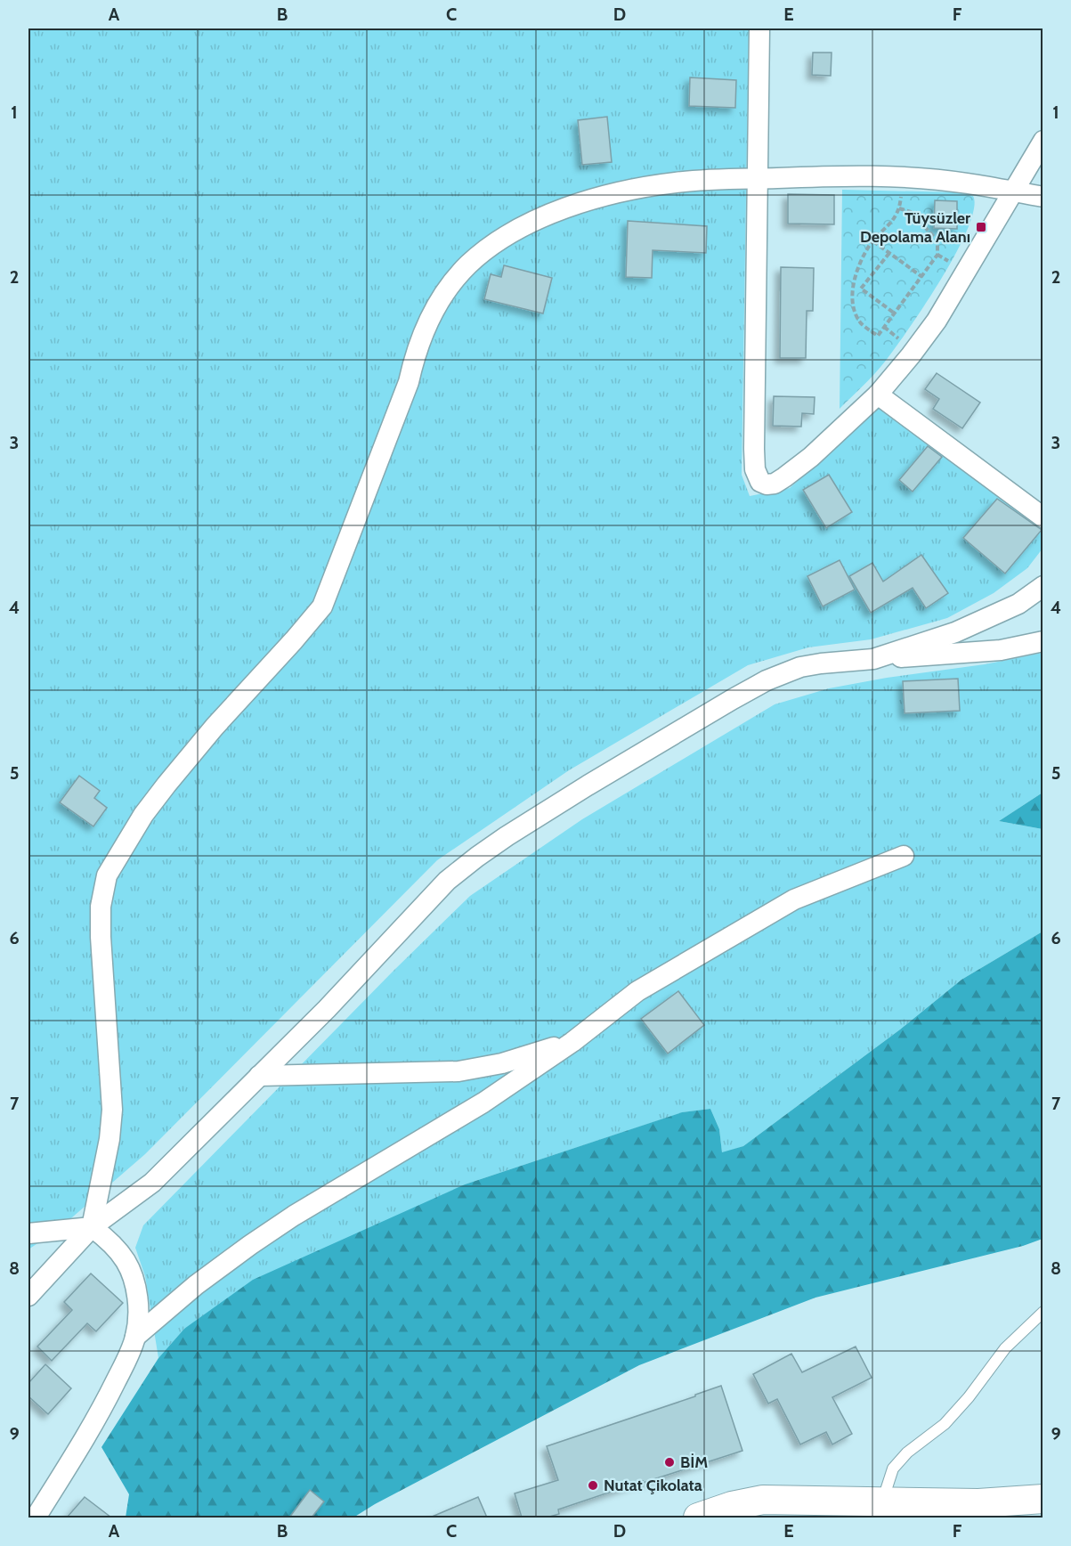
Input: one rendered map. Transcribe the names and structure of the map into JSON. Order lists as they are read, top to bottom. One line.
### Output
{"places":{"transit":["Tüysüzler Depolama Alanı"],"other":["BİM","Nutat Çikolata"]},"grid":{"columns":["A","B","C","D","E","F"],"rows":["1","2","3","4","5","6","7","8","9"]}}
